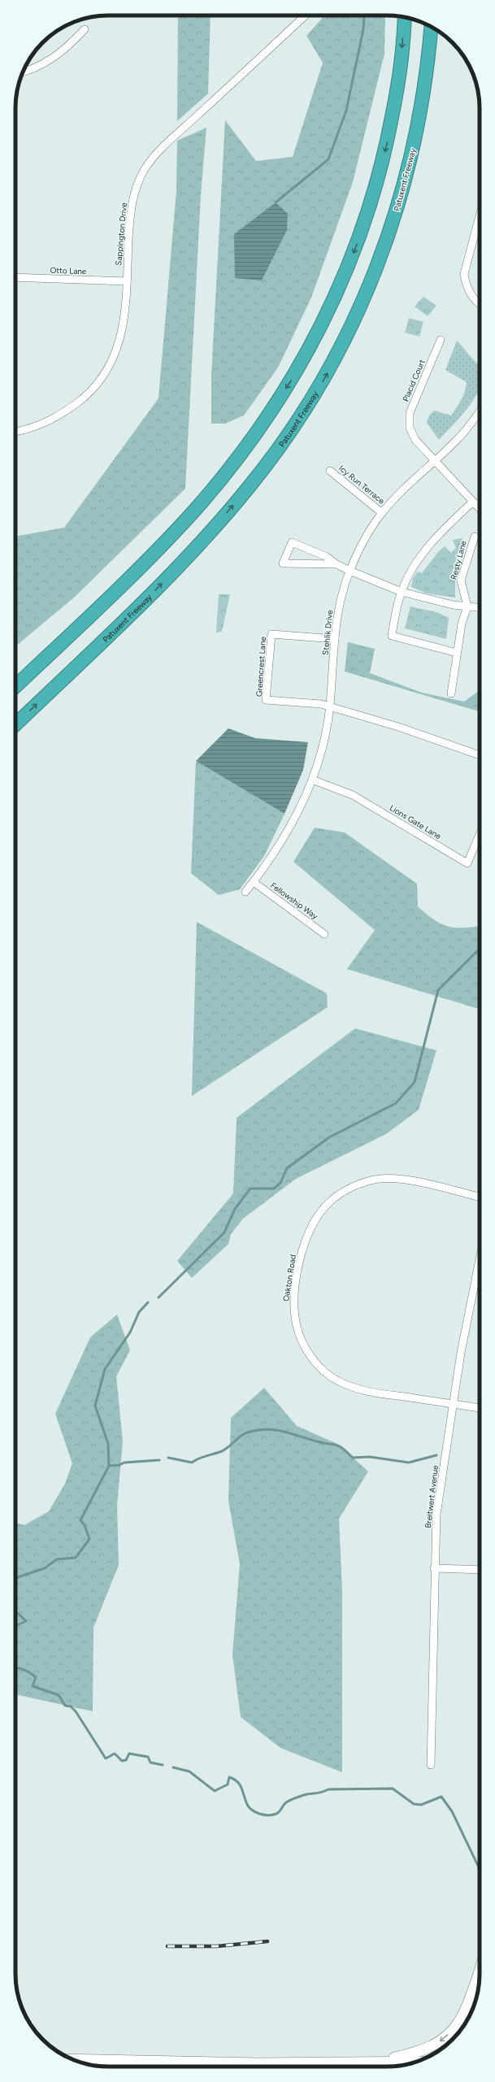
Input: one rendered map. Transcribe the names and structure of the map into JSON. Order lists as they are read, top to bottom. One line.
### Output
{"streets":{"highway":["Patuxent Freeway"],"street":["Sappington Drive","Otto Lane","Placid Court","Icy Run Terrace","Resty Lane","Stehlik Drive","Greencrest Lane","Lions Gate Lane","Fellowship Way","Oakton Road","Breitwert Avenue"]},"crossings":[["Sappington Drive","Otto Lane"],["Placid Court","Stehlik Drive"],["Icy Run Terrace","Stehlik Drive"],["Stehlik Drive","Greencrest Lane"],["Stehlik Drive","Lions Gate Lane"],["Stehlik Drive","Fellowship Way"],["Oakton Road","Breitwert Avenue"]]}
